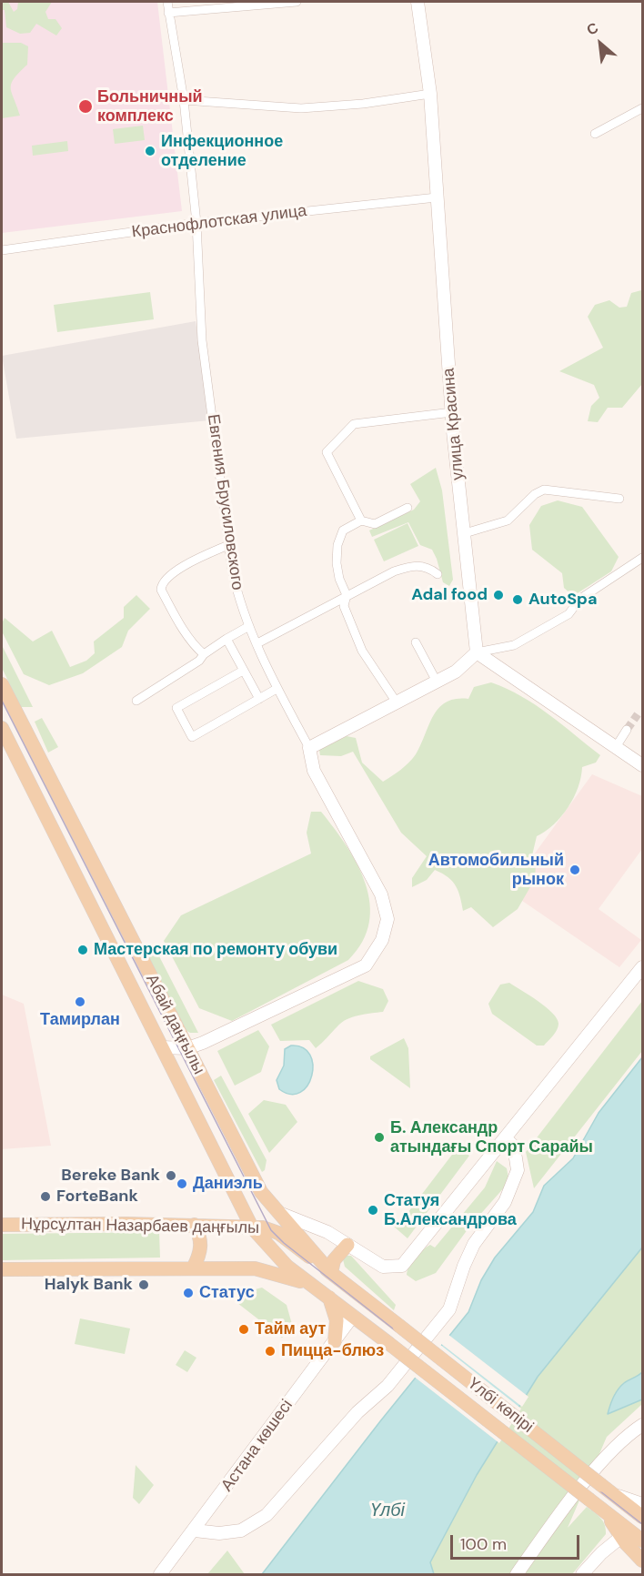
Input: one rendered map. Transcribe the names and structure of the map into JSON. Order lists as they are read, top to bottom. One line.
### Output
{"streets":{"main road":["улица Красина","Евгения Брусиловского","Абай даңғылы","Нұрсұлтан Назарбаев даңғылы","Үлбі көпірі","Астана көшесі"],"street":["Краснофлотская улица"]},"crossings":[["Краснофлотская улица","улица Красина"],["Краснофлотская улица","Евгения Брусиловского"],["Евгения Брусиловского","Абай даңғылы"],["Абай даңғылы","Нұрсұлтан Назарбаев даңғылы"],["Абай даңғылы","Үлбі көпірі"],["Абай даңғылы","Астана көшесі"]],"water":["Үлбі"],"places":["Больничный комплекс","Инфекционное отделение","Adal food","AutoSpa","Автомобильный рынок","Мастерская по ремонту обуви","Тамирлан","Б. Александр атындағы Спорт Сарайы","Bereke Bank","Даниэль","ForteBank","Статуя Б.Александрова","Halyk Bank","Статус","Тайм аут","Пицца-блюз"],"scale_bar":"100 m","north":"top left"}
